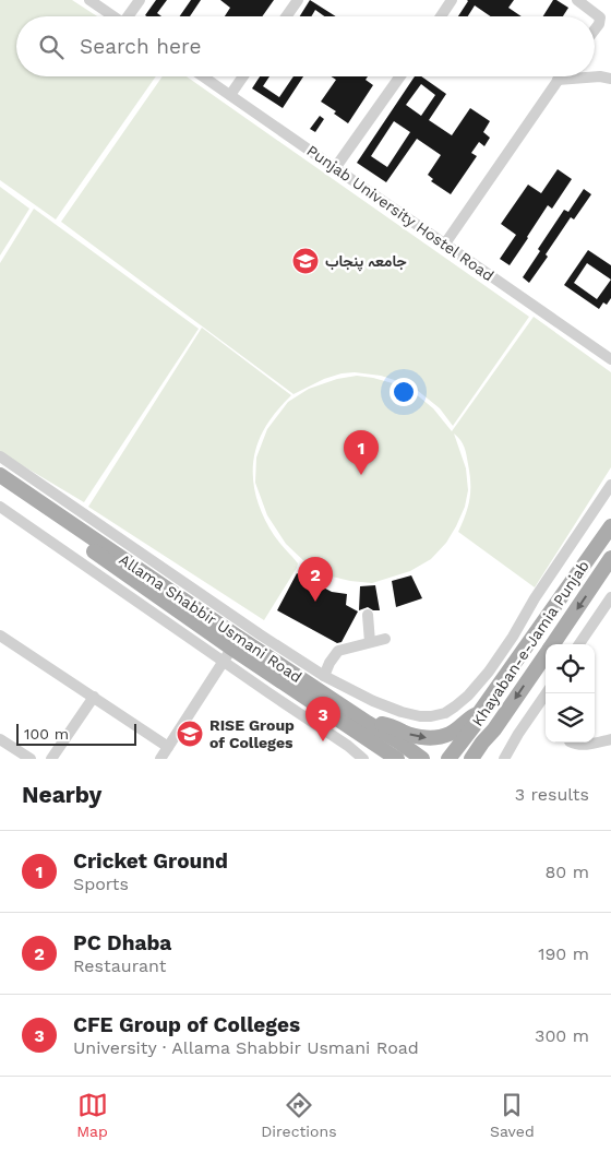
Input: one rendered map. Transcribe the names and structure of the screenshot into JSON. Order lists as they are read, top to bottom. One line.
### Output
{"streets":{"main road":["Allama Shabbir Usmani Road","Khayaban-e-Jamia Punjab"],"street":["Punjab University Hostel Road"]},"places":{"school or university":["جامعہ پنجاب","RISE Group of Colleges"]},"scale_bar":"100 m","page":{"search":"Search here","pins":["1","2","3"],"scale":"100 m","heading":["Nearby","3 results"],"list":[{"mark":"1","name":"Cricket Ground","note":"Sports","value":"80 m"},{"mark":"2","name":"PC Dhaba","note":"Restaurant","value":"190 m"},{"mark":"3","name":"CFE Group of Colleges","note":"University · Allama Shabbir Usmani Road","value":"300 m"}],"nav":["Map","Directions","Saved"]}}
